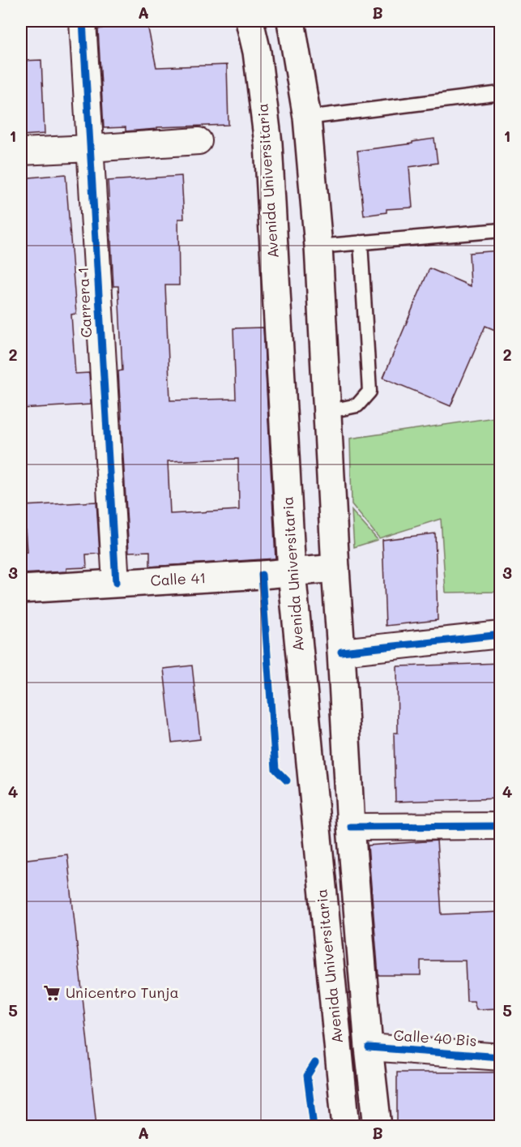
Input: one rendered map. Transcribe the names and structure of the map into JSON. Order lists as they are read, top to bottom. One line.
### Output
{"streets":{"main road":["Avenida Universitaria","Calle 41"],"street":["Carrera 1","Calle 40 Bis"]},"crossings":[["Avenida Universitaria","Calle 41"],["Avenida Universitaria","Calle 40 Bis"],["Carrera 1","Calle 41"]],"places":{"supermarket":["Unicentro Tunja"]},"grid":{"columns":["A","B"],"rows":["1","2","3","4","5"]}}
